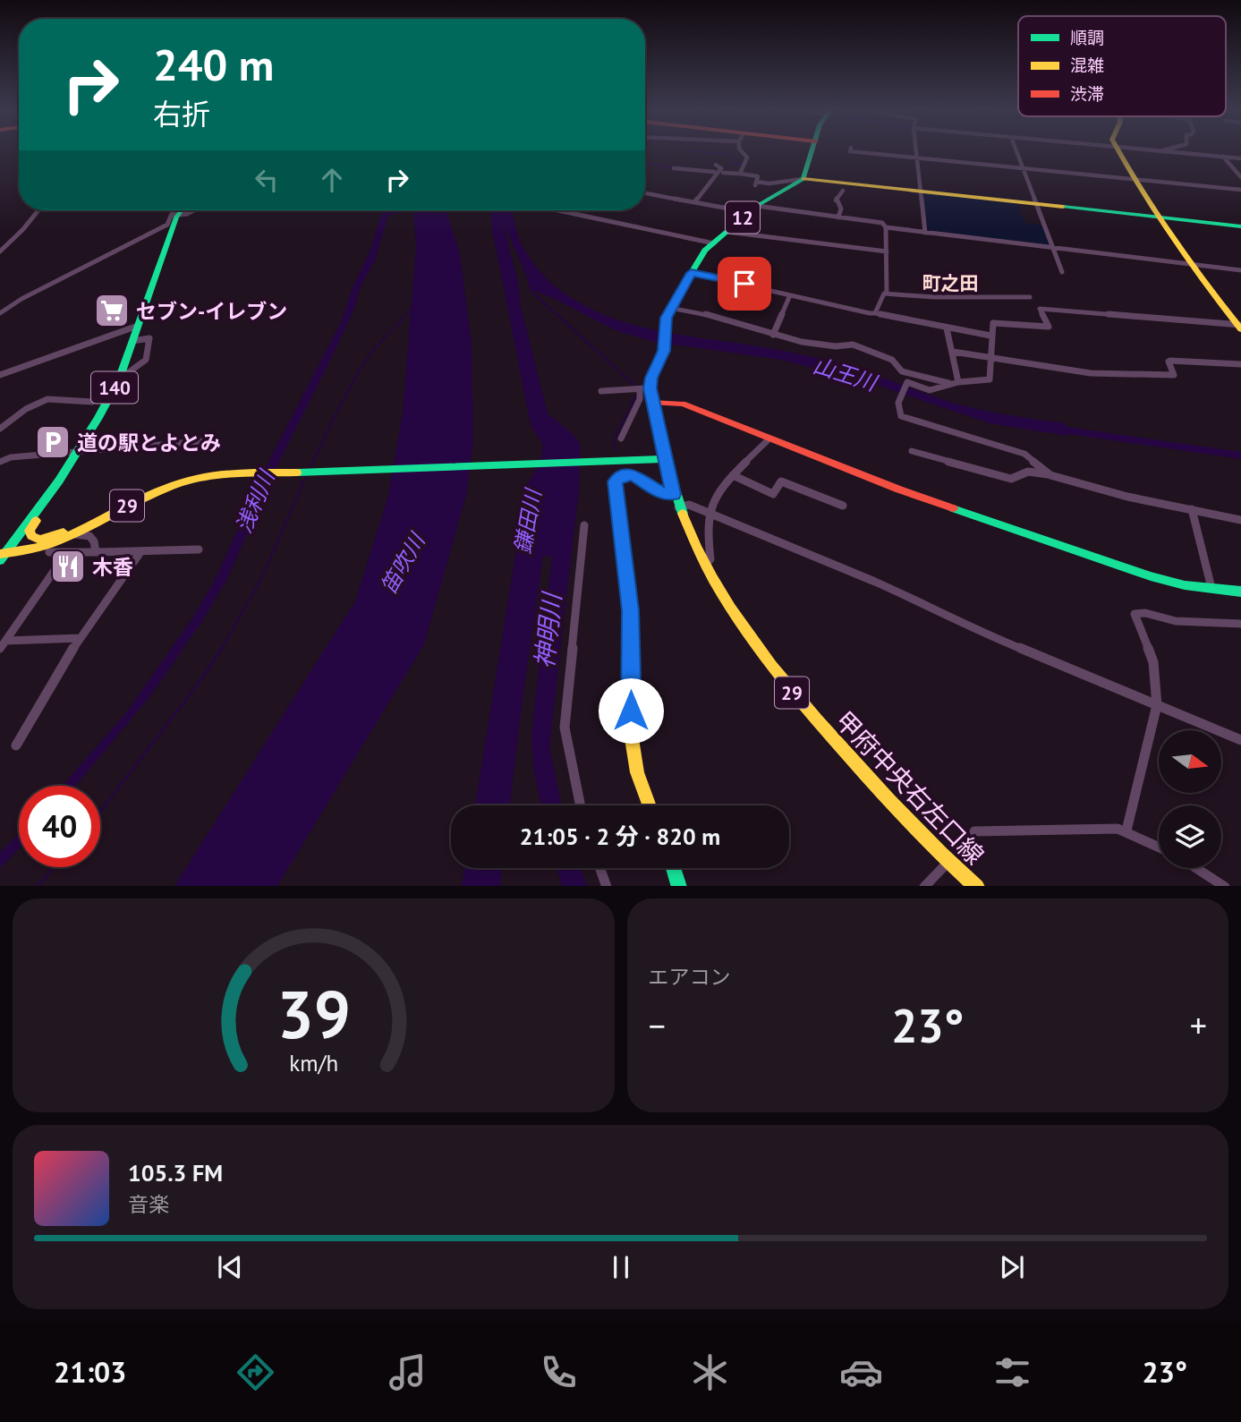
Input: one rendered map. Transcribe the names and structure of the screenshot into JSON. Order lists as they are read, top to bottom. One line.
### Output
{"streets":{"main road":["12","140","29","甲府中央右左口線"]},"crossings":[["12","29"],["12","甲府中央右左口線"],["140","29"],["29","甲府中央右左口線"]],"districts":["町之田"],"water":["山王川","浅利川","鎌田川","笛吹川","神明川"],"places":{"supermarket":["セブン-イレブン"],"parking":["道の駅とよとみ"],"restaurant":["木香"]},"legend":["順調","混雑","渋滞"],"north":"right","page":{"turn":["240 m","右折"],"limit":"40","trip":"21:05 · 2 分 · 820 m","tile":"エアコン","heat":["−","23°","+"],"song":["105.3 FM","音楽"],"tabs":["21:03","23°"],"gauge":["39","km/h"]}}
